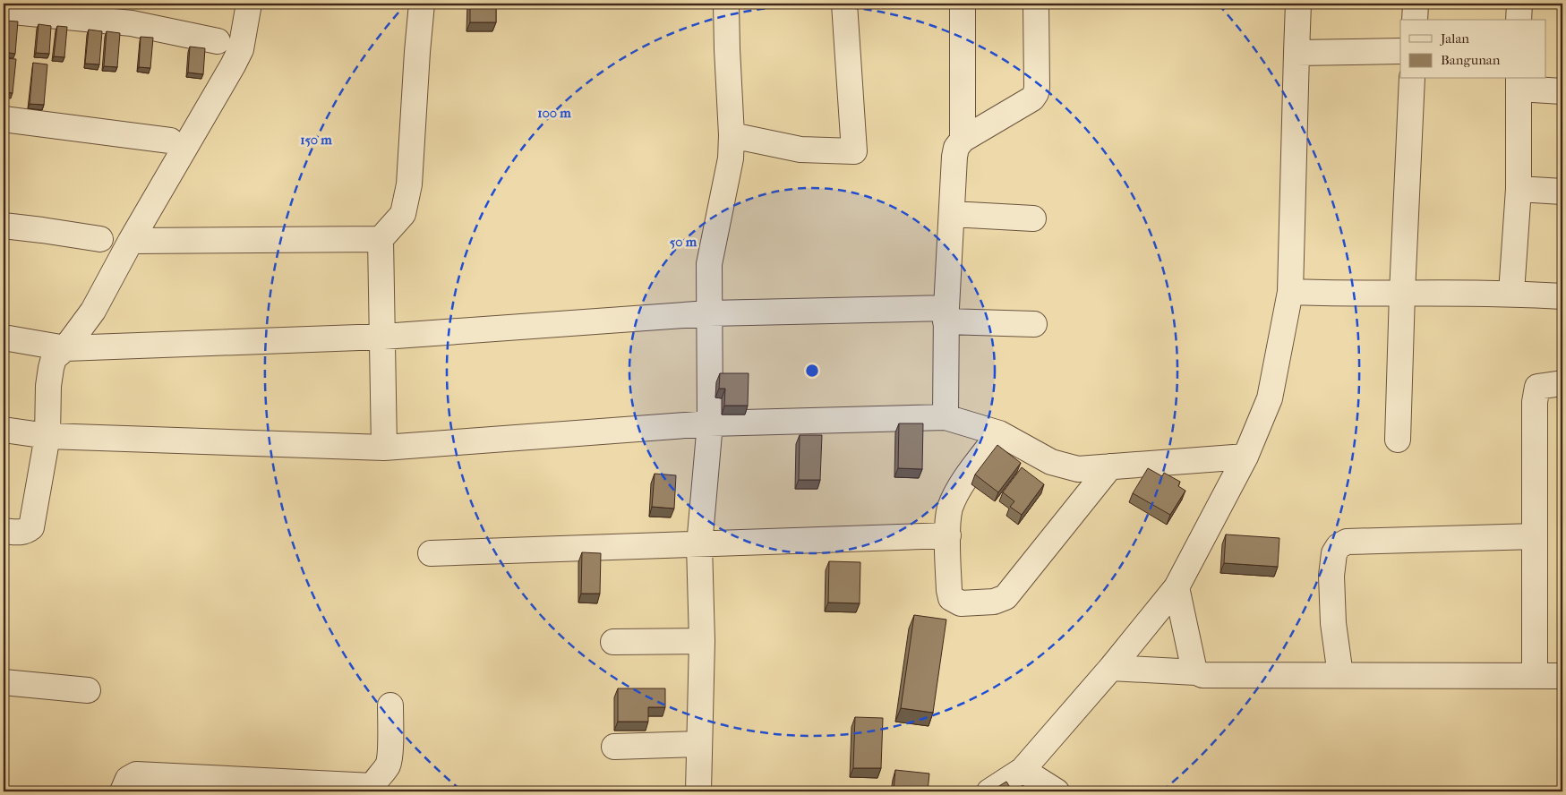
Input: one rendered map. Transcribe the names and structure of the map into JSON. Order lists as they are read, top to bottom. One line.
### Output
{"legend":["Jalan","Bangunan"],"rings":["100 m","150 m","50 m"]}
